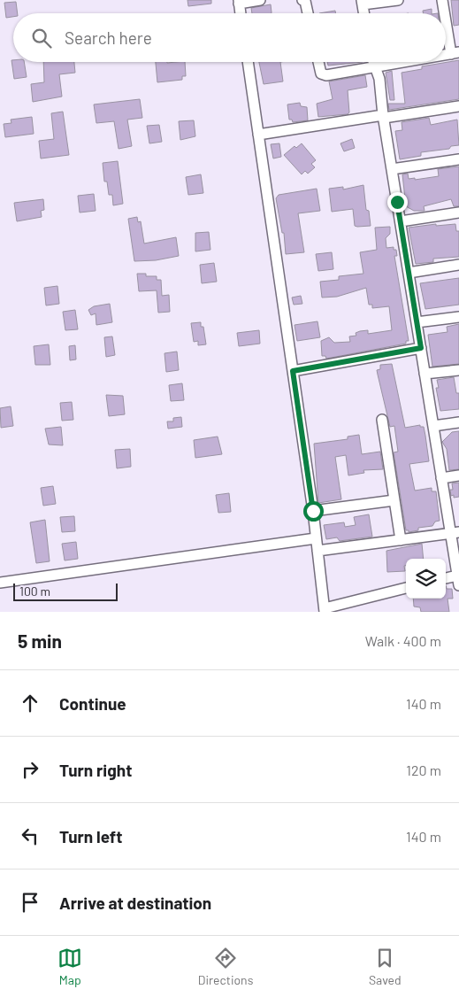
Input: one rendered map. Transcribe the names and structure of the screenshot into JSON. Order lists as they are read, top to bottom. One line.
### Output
{"scale_bar":"100 m","page":{"search":"Search here","scale":"100 m","heading":["5 min","Walk · 400 m"],"list":[["Continue","140 m"],["Turn right","120 m"],["Turn left","140 m"],"Arrive at destination"],"nav":["Map","Directions","Saved"]}}
